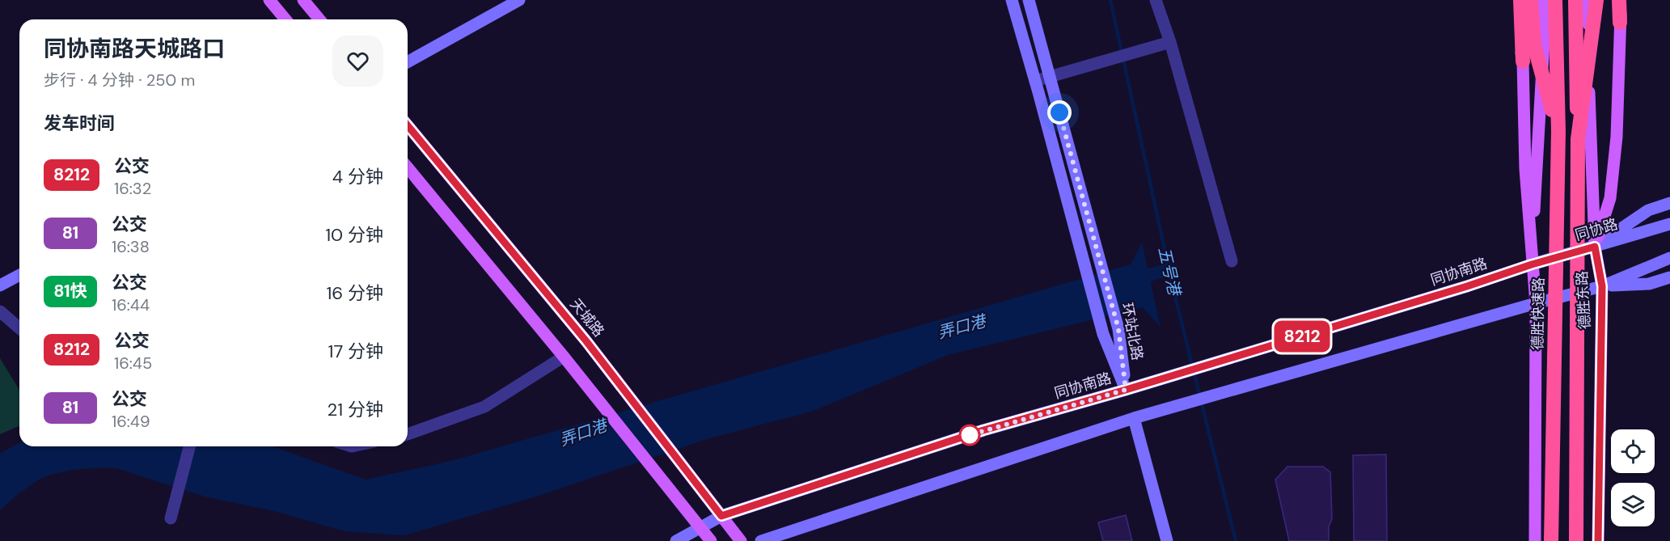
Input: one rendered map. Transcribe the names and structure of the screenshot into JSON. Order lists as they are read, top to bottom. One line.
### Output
{"streets":{"highway":["德胜快速路"],"main road":["同协路","同协南路","德胜东路","天城路","环站北路"]},"crossings":[["同协路","同协南路"],["同协路","德胜东路"],["同协南路","天城路"],["同协南路","环站北路"]],"water":["五号港","弄口港"],"lines":["bus line 8212"],"page":{"on_map":"8212","heading":[["同协南路天城路口","步行 · 4 分钟 · 250 m"],"发车时间"],"list":[{"mark":"8212","name":"公交","note":"16:32","value":"4 分钟"},{"mark":"81","name":"公交","note":"16:38","value":"10 分钟"},{"mark":"81快","name":"公交","note":"16:44","value":"16 分钟"},{"mark":"8212","name":"公交","note":"16:45","value":"17 分钟"},{"mark":"81","name":"公交","note":"16:49","value":"21 分钟"}]}}
